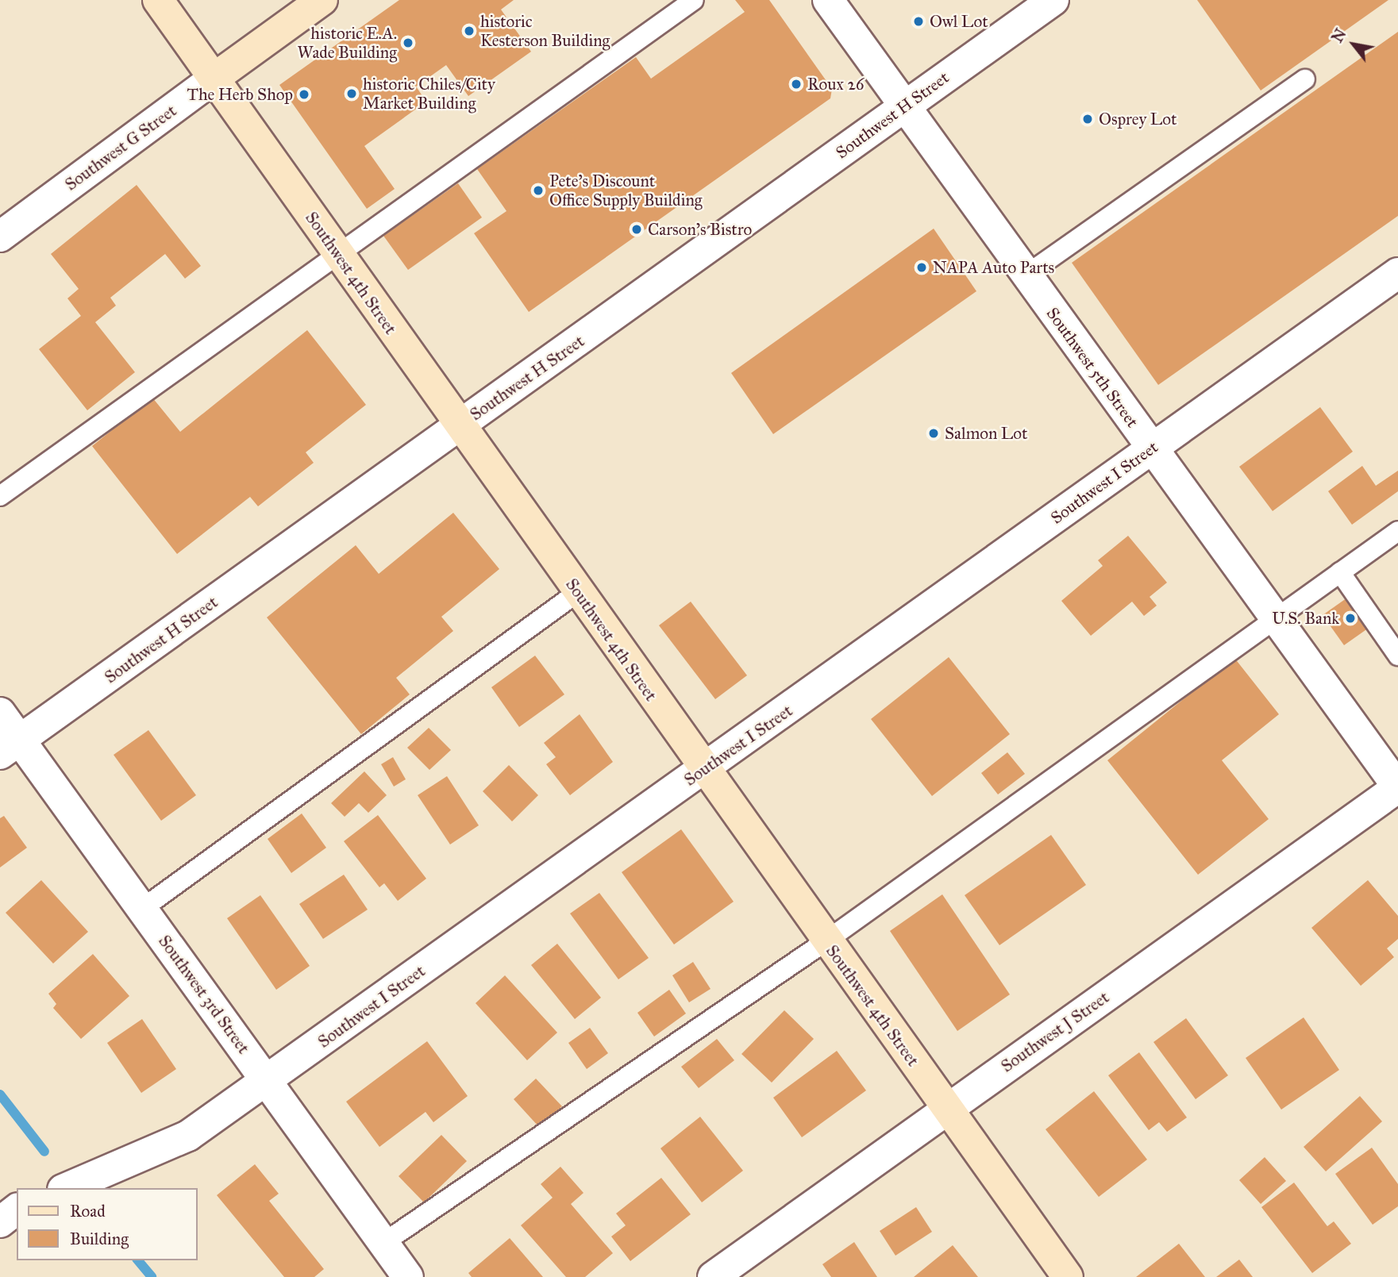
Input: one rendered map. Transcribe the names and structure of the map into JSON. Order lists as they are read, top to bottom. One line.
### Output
{"streets":{"street":["Southwest H Street","Southwest G Street","Southwest 4th Street","Southwest 5th Street","Southwest I Street","Southwest 3rd Street","Southwest J Street"]},"crossings":[["Southwest H Street","Southwest 4th Street"],["Southwest H Street","Southwest 5th Street"],["Southwest H Street","Southwest 3rd Street"],["Southwest G Street","Southwest 4th Street"],["Southwest 4th Street","Southwest I Street"],["Southwest 4th Street","Southwest J Street"],["Southwest 5th Street","Southwest I Street"],["Southwest 5th Street","Southwest J Street"],["Southwest I Street","Southwest 3rd Street"]],"places":["Owl Lot","historic Kesterson Building","historic E.A. Wade Building","Roux 26","historic Chiles/City Market Building","The Herb Shop","Osprey Lot","Pete's Discount Office Supply Building","Carson's Bistro","NAPA Auto Parts","Salmon Lot","U.S. Bank"],"legend":["Road","Building"],"north":"top left"}
